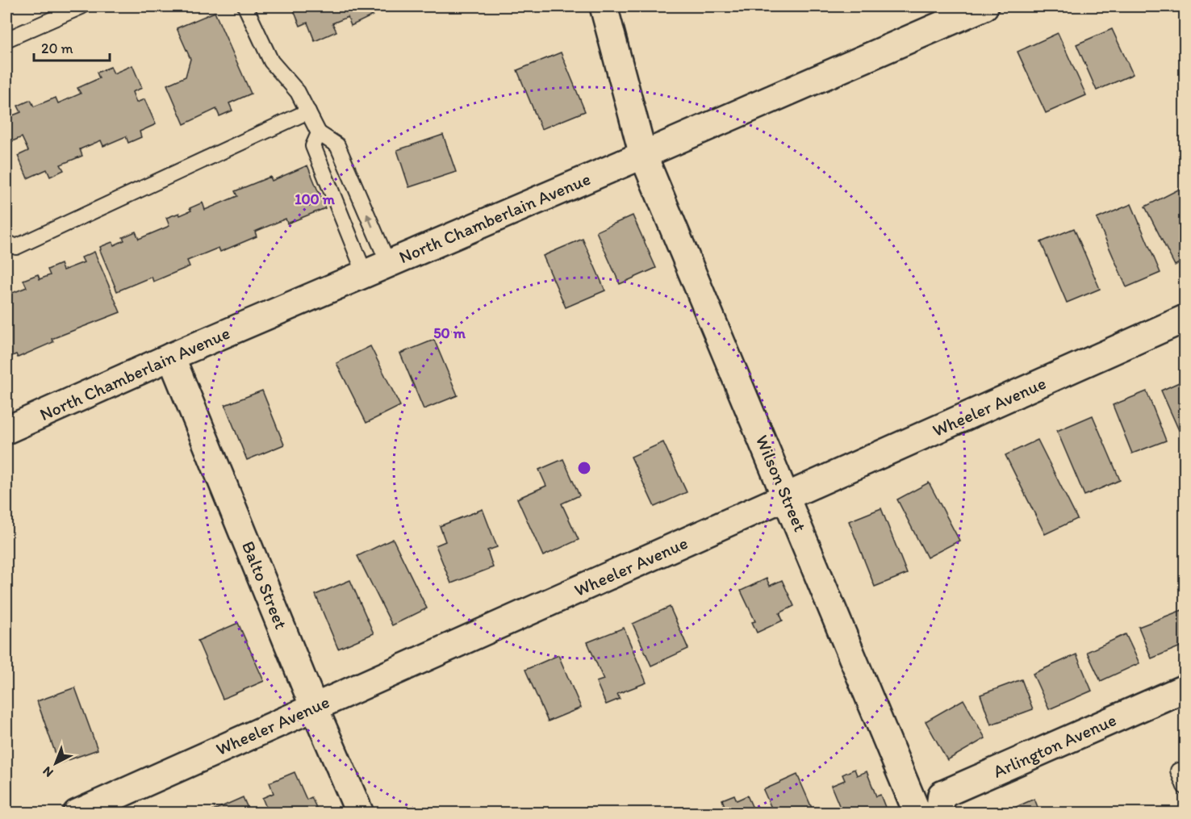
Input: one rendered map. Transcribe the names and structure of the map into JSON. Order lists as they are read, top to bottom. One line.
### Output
{"streets":{"street":["North Chamberlain Avenue","Wheeler Avenue","Wilson Street","Balto Street","Arlington Avenue"]},"crossings":[["North Chamberlain Avenue","Wilson Street"],["North Chamberlain Avenue","Balto Street"],["Wheeler Avenue","Wilson Street"],["Wheeler Avenue","Balto Street"]],"scale_bar":"20 m","north":"bottom left","rings":["100 m","50 m"]}
